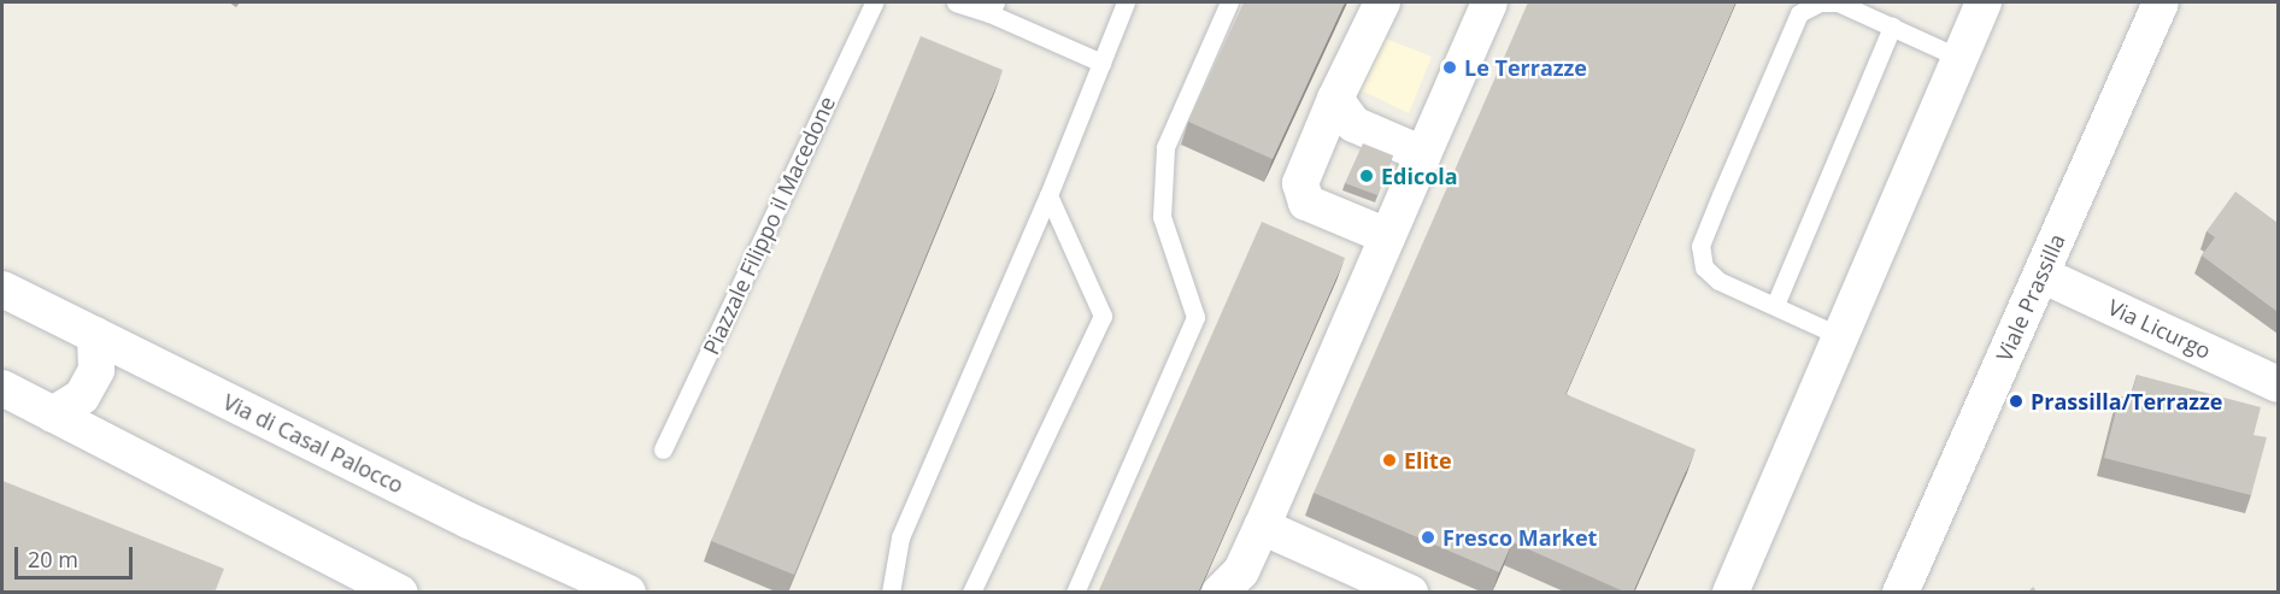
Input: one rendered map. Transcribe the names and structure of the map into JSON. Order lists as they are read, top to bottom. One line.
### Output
{"streets":{"street":["Viale Prassilla","Via Licurgo","Via di Casal Palocco"],"lane":["Piazzale Filippo il Macedone"]},"crossings":[["Viale Prassilla","Via Licurgo"]],"places":["Le Terrazze","Edicola","Prassilla/Terrazze","Elite","Fresco Market"],"scale_bar":"20 m"}
